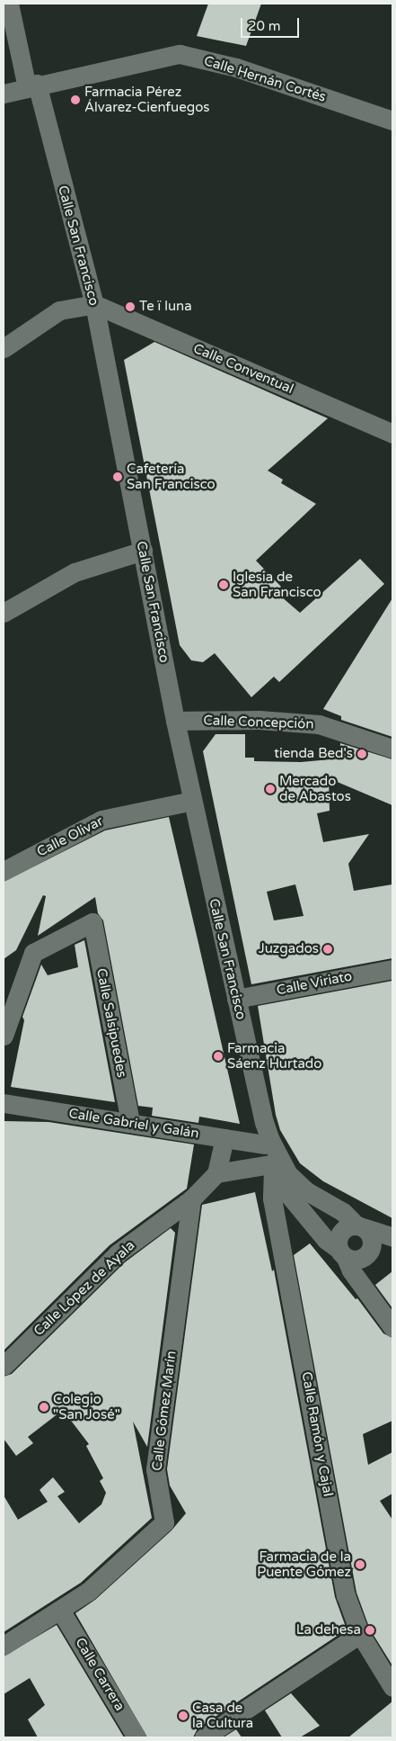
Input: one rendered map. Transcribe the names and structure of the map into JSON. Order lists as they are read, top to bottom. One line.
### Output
{"streets":{"street":["Calle Hernán Cortés","Calle San Francisco","Calle Conventual","Calle Concepción","Calle Olivar","Calle Viriato","Calle Salsipuedes","Calle Gabriel y Galán","Calle López de Ayala","Calle Gómez Marín","Calle Ramón y Cajal","Calle Carrera"]},"crossings":[["Calle Hernán Cortés","Calle San Francisco"],["Calle San Francisco","Calle Conventual"],["Calle San Francisco","Calle Concepción"],["Calle San Francisco","Calle Olivar"],["Calle San Francisco","Calle Viriato"],["Calle Salsipuedes","Calle Gabriel y Galán"],["Calle López de Ayala","Calle Gómez Marín"],["Calle Gómez Marín","Calle Carrera"]],"places":["Farmacia Pérez Álvarez-Cienfuegos","Te ï luna","Cafetería San Francisco","Iglesia de San Francisco","tienda Bed's","Mercado de Abastos","Juzgados","Farmacia Sáenz Hurtado","Colegio \"San José\"","Farmacia de la Puente Gómez","La dehesa","Casa de la Cultura"],"scale_bar":"20 m"}
